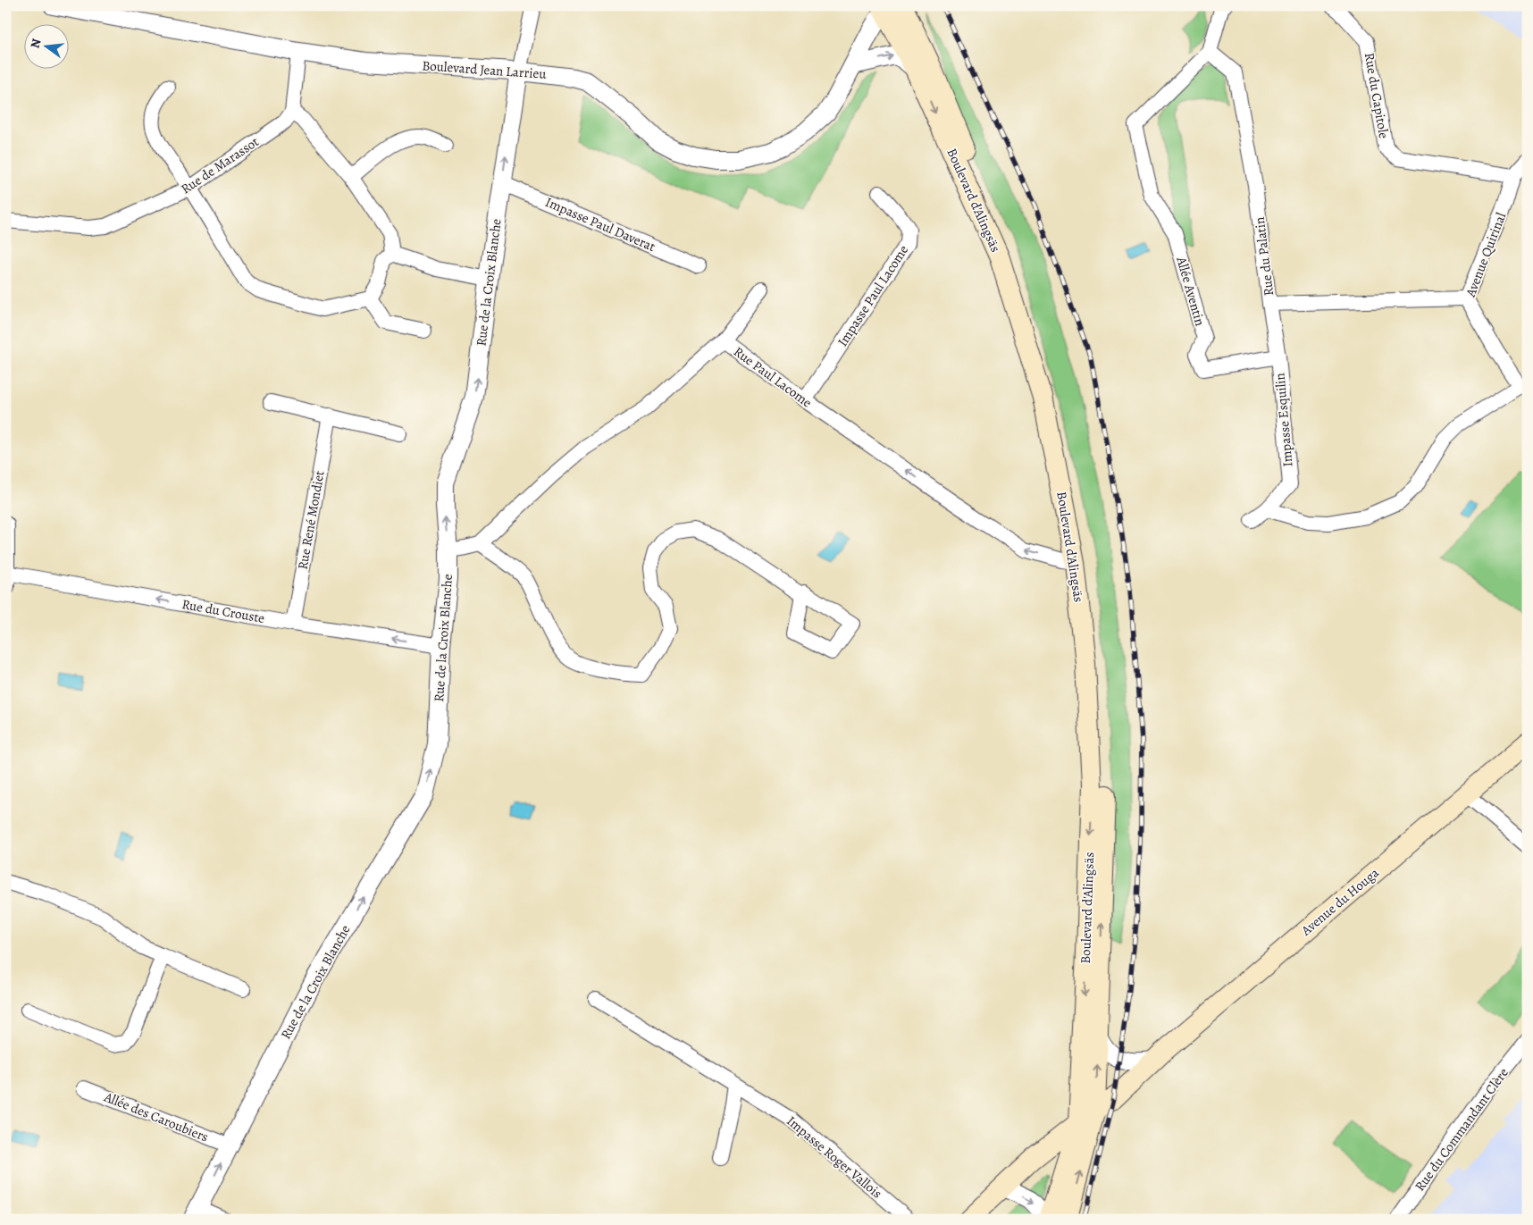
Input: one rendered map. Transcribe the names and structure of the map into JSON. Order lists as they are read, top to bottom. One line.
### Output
{"streets":{"main road":["Boulevard d'Alingsäs","Avenue du Houga"],"street":["Boulevard Jean Larrieu","Rue du Capitole","Rue de Marassot","Impasse Paul Daverat","Avenue Quirinal","Rue du Palatin","Rue de la Croix Blanche","Allée Aventin","Impasse Paul Lacome","Rue Paul Lacome","Impasse Esquilin","Rue René Mondiet","Rue du Crouste","Allée des Caroubiers","Rue du Commandant Clère","Impasse Roger Vallois"]},"crossings":[["Boulevard Jean Larrieu","Boulevard d'Alingsäs"],["Boulevard Jean Larrieu","Rue de la Croix Blanche"],["Rue du Capitole","Avenue Quirinal"],["Boulevard d'Alingsäs","Rue Paul Lacome"],["Boulevard d'Alingsäs","Avenue du Houga"],["Impasse Paul Daverat","Rue de la Croix Blanche"],["Avenue Quirinal","Rue du Palatin"],["Rue du Palatin","Allée Aventin"],["Rue du Palatin","Impasse Esquilin"],["Rue de la Croix Blanche","Rue Paul Lacome"],["Rue de la Croix Blanche","Rue du Crouste"],["Rue de la Croix Blanche","Allée des Caroubiers"],["Allée Aventin","Impasse Esquilin"],["Impasse Paul Lacome","Rue Paul Lacome"],["Rue René Mondiet","Rue du Crouste"]],"one_way":["Rue de la Croix Blanche","Rue Paul Lacome","Rue du Crouste"],"north":"left"}
